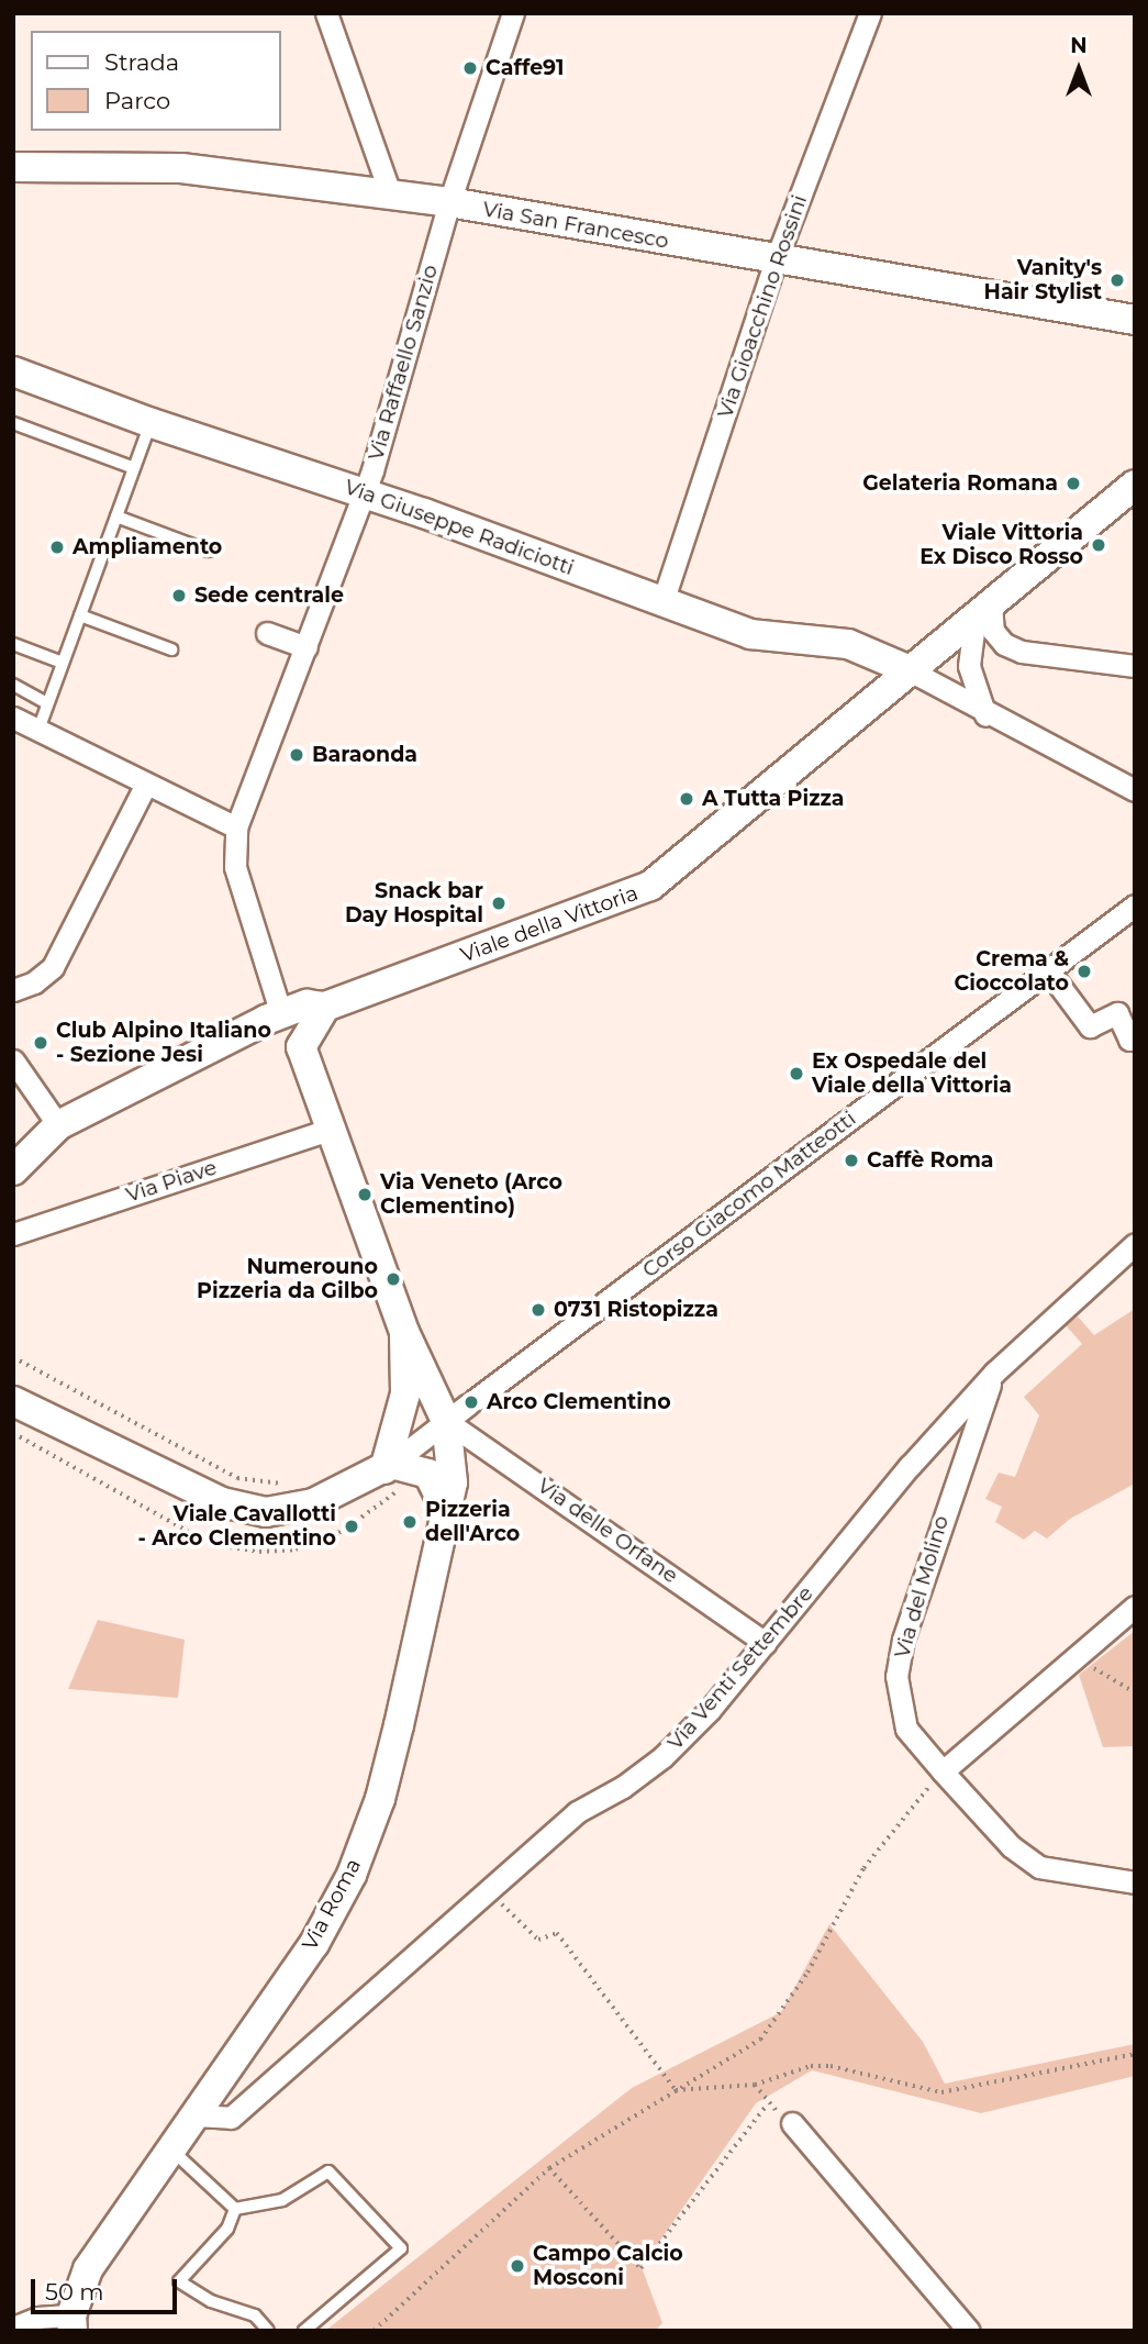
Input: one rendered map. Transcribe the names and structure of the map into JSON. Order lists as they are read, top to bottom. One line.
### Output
{"streets":{"main road":["Via San Francesco","Via Giuseppe Radiciotti","Viale della Vittoria","Via Roma"],"street":["Via Gioacchino Rossini","Via Raffaello Sanzio","Via Piave","Corso Giacomo Matteotti","Via delle Orfane","Via del Molino","Via Venti Settembre"]},"crossings":[["Via San Francesco","Via Gioacchino Rossini"],["Via San Francesco","Via Raffaello Sanzio"],["Via Gioacchino Rossini","Via Giuseppe Radiciotti"],["Via Raffaello Sanzio","Via Giuseppe Radiciotti"],["Via Raffaello Sanzio","Viale della Vittoria"],["Via Giuseppe Radiciotti","Viale della Vittoria"],["Corso Giacomo Matteotti","Via delle Orfane"],["Corso Giacomo Matteotti","Via Roma"],["Via delle Orfane","Via Venti Settembre"],["Via delle Orfane","Via Roma"],["Via del Molino","Via Venti Settembre"],["Via Venti Settembre","Via Roma"]],"places":["Caffe91","Vanity's Hair Stylist","Gelateria Romana","Viale Vittoria Ex Disco Rosso","Ampliamento","Sede centrale","Baraonda","A Tutta Pizza","Snack bar Day Hospital","Crema & Cioccolato","Club Alpino Italiano - Sezione Jesi","Ex Ospedale del Viale della Vittoria","Caffè Roma","Via Veneto (Arco Clementino)","Numerouno Pizzeria da Gilbo","0731 Ristopizza","Arco Clementino","Pizzeria dell'Arco","Viale Cavallotti - Arco Clementino","Campo Calcio Mosconi"],"legend":["Strada","Parco"],"scale_bar":"50 m","north":"top"}
